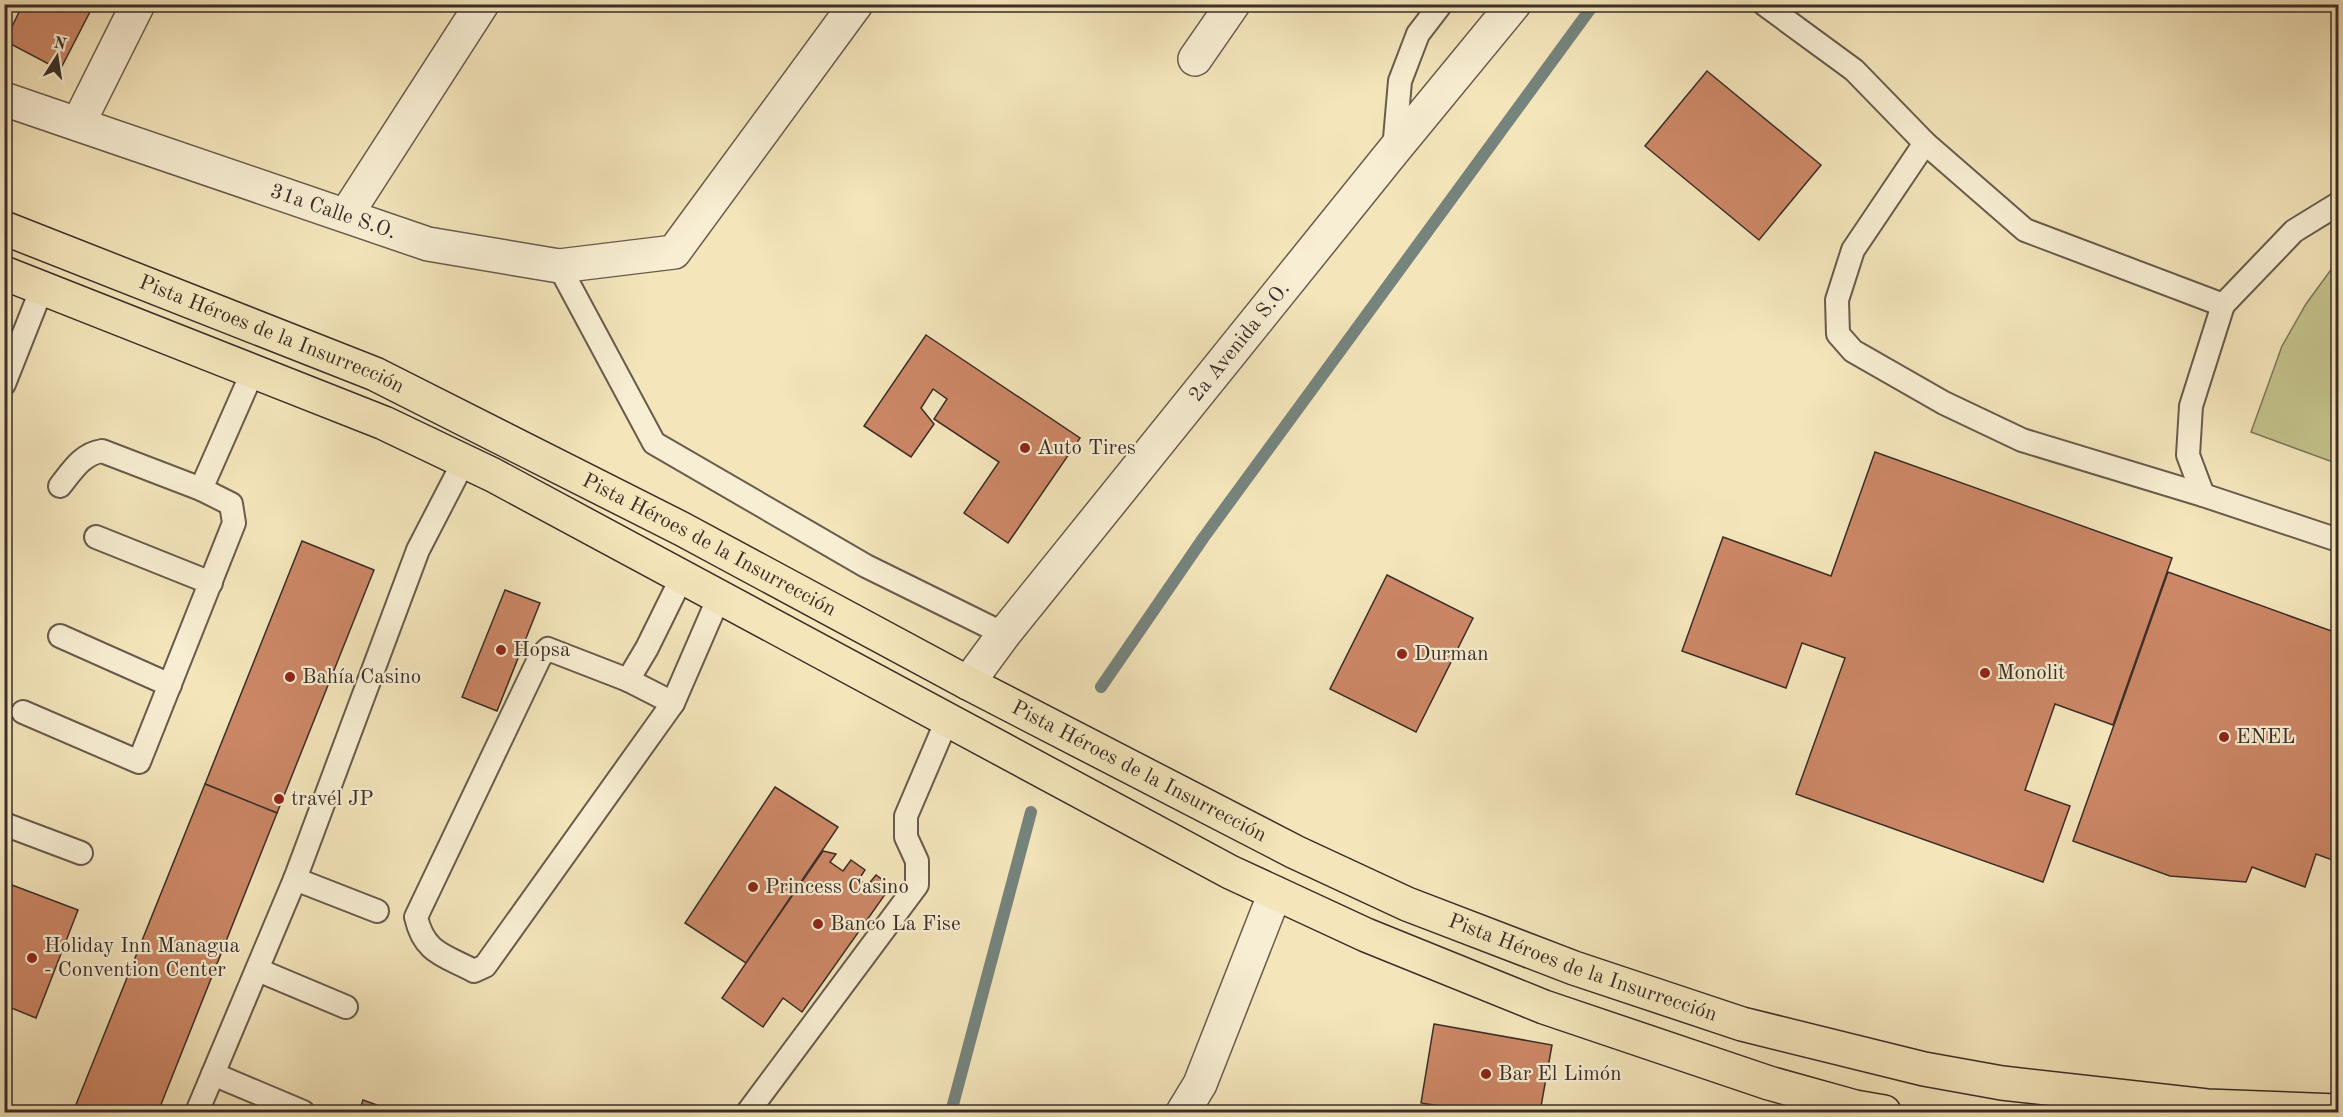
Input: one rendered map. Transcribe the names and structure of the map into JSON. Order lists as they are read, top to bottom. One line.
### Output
{"streets":{"main road":["Pista Héroes de la Insurrección"],"street":["31a Calle S.O.","2a Avenida S.O."]},"crossings":[["Pista Héroes de la Insurrección","2a Avenida S.O."]],"places":["Auto Tires","Hopsa","Durman","Monolit","Bahía Casino","ENEL","travél JP","Princess Casino","Banco La Fise","Holiday Inn Managua - Convention Center","Bar El Limón"],"north":"top"}
